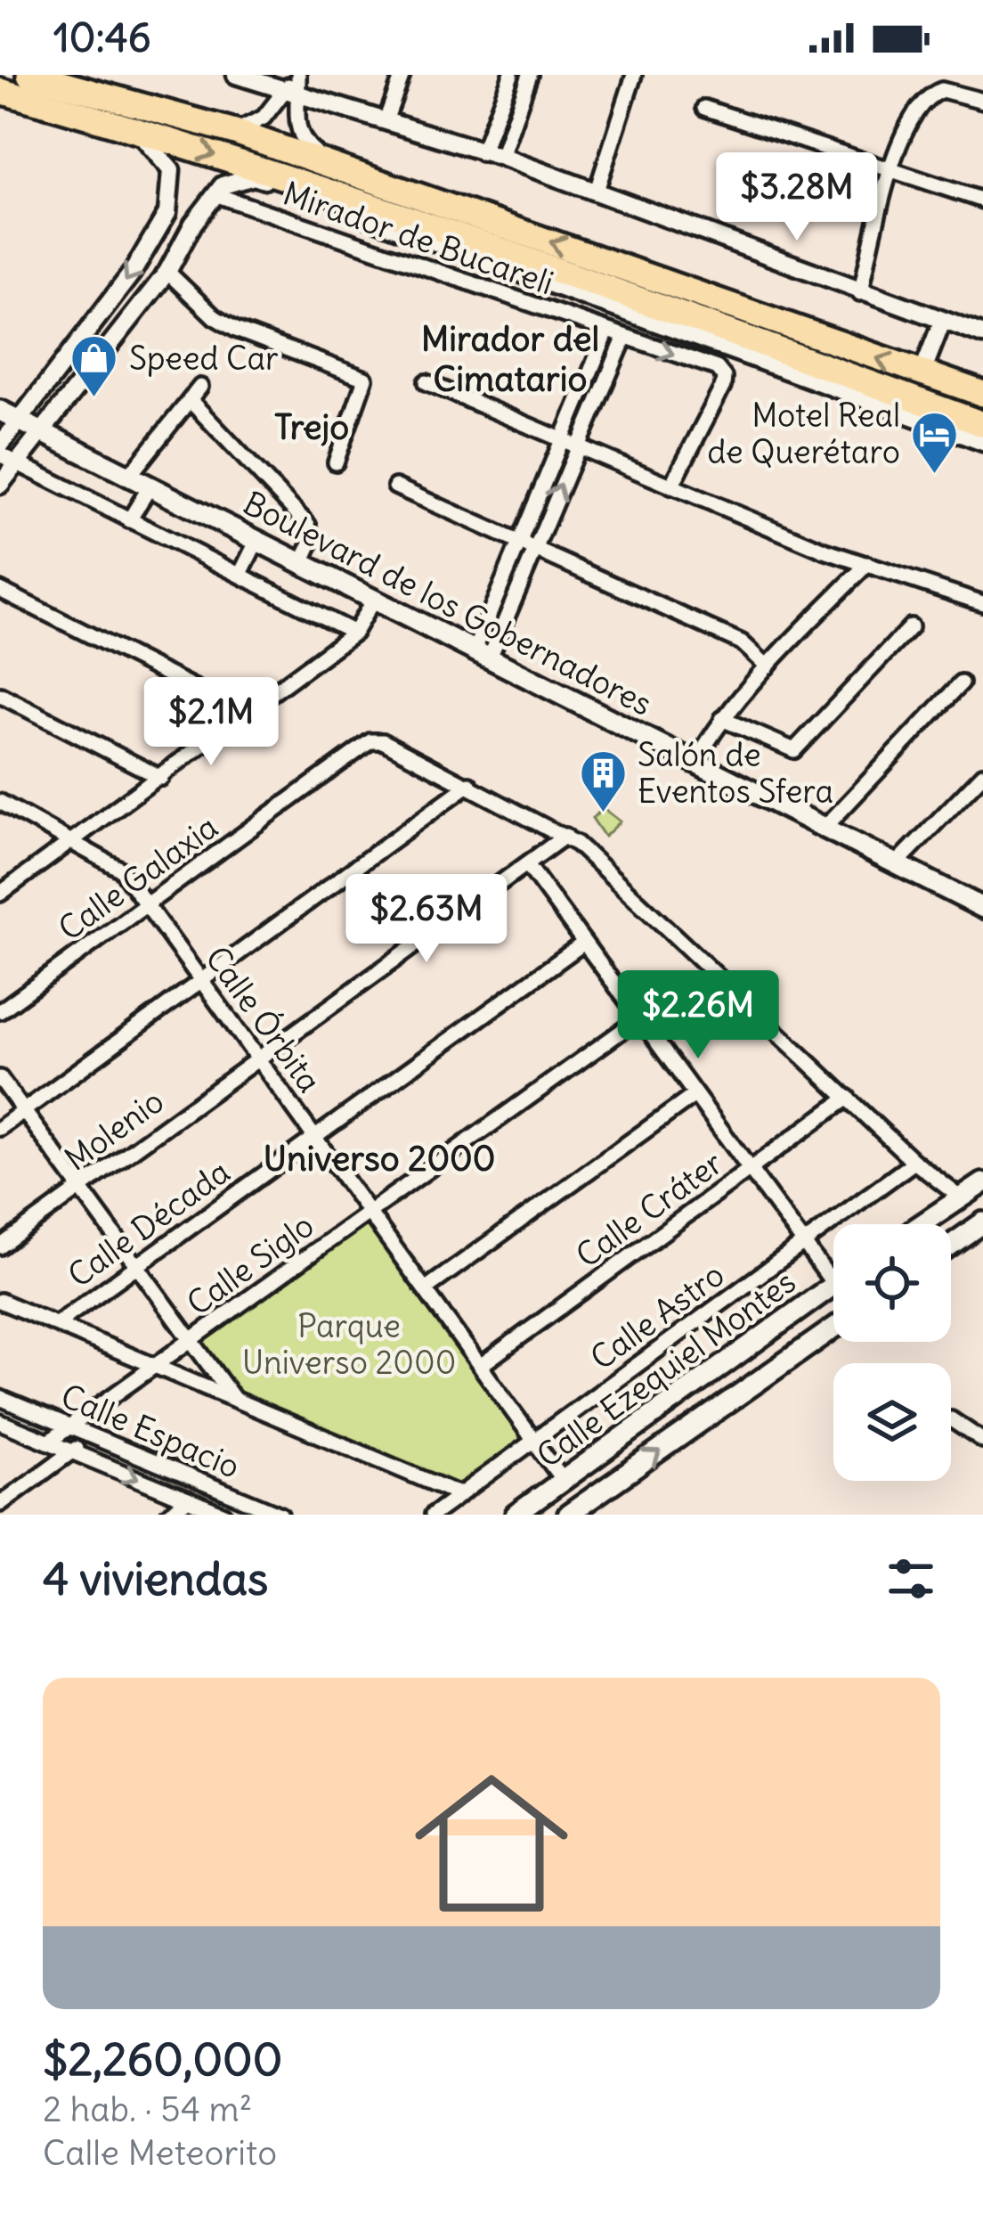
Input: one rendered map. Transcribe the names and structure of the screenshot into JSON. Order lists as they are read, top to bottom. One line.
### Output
{"streets":{"main road":["Boulevard de los Gobernadores","Calle Ezequiel Montes"],"street":["Mirador de Bucareli","Calle Galaxia","Calle Órbita","Molenio","Calle Cráter","Calle Década","Calle Siglo","Calle Astro","Calle Espacio"]},"crossings":[["Calle Galaxia","Calle Órbita"],["Calle Galaxia","Molenio"],["Calle Galaxia","Calle Cráter"],["Calle Galaxia","Calle Astro"],["Calle Órbita","Molenio"],["Calle Órbita","Calle Cráter"],["Calle Órbita","Calle Década"],["Calle Órbita","Calle Siglo"],["Calle Órbita","Calle Astro"],["Calle Órbita","Calle Ezequiel Montes"],["Calle Siglo","Calle Espacio"]],"districts":["Mirador del Cimatario","Trejo","Universo 2000"],"parks":["Parque Universo 2000"],"places":{"shop":["Speed Car"],"hotel":["Motel Real de Querétaro"],"building":["Salón de Eventos Sfera"]},"page":{"status":"10:46","price":["$3.28M","$2.1M","$2.63M","$2.26M"],"heading":"4 viviendas","list":[{"name":"$2,260,000","note":"2 hab. · 54 m² · Calle Meteorito"}]}}
